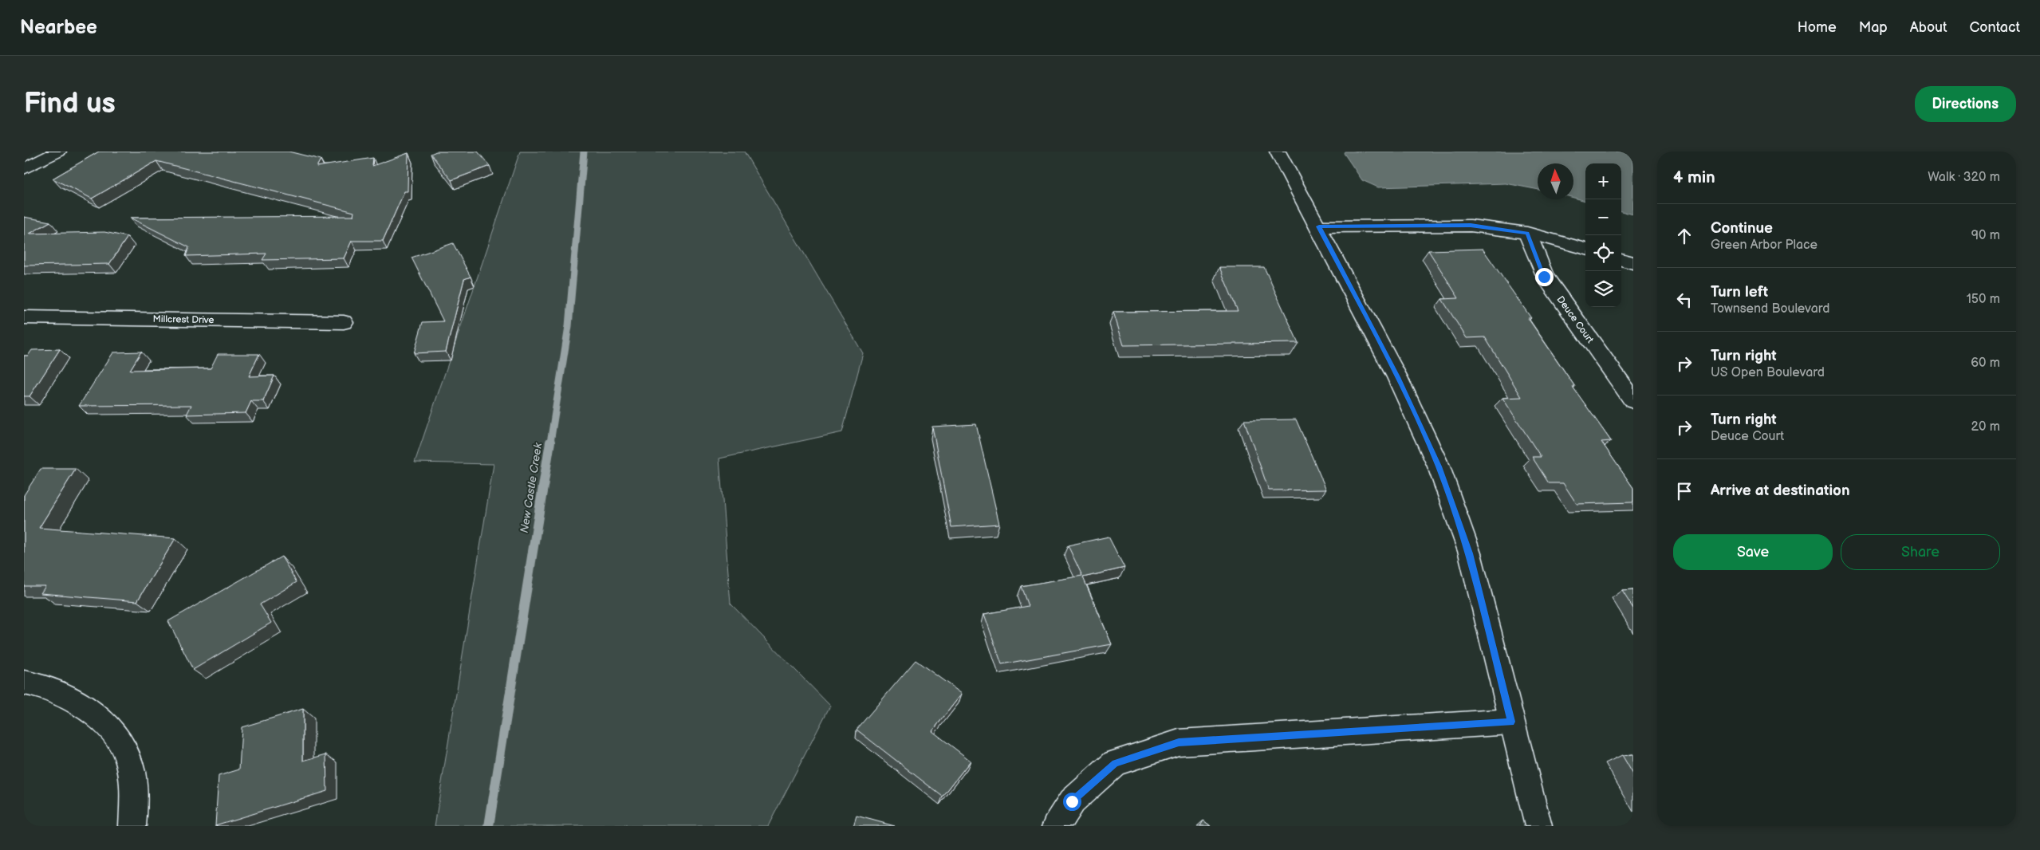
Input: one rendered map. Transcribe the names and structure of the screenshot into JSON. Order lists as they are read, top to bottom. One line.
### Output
{"streets":{"street":["Millcrest Drive","Deuce Court"]},"water":["New Castle Creek"],"north":"top","page":{"header":"Nearbee","nav":["Home","Map","About","Contact"],"buttons":["Directions",["Save","Share"]],"title":"Find us","heading":["4 min","Walk · 320 m"],"map_buttons":["+","−"],"list":[["Continue","Green Arbor Place","90 m"],["Turn left","Townsend Boulevard","150 m"],["Turn right","US Open Boulevard","60 m"],["Turn right","Deuce Court","20 m"],"Arrive at destination"]}}
